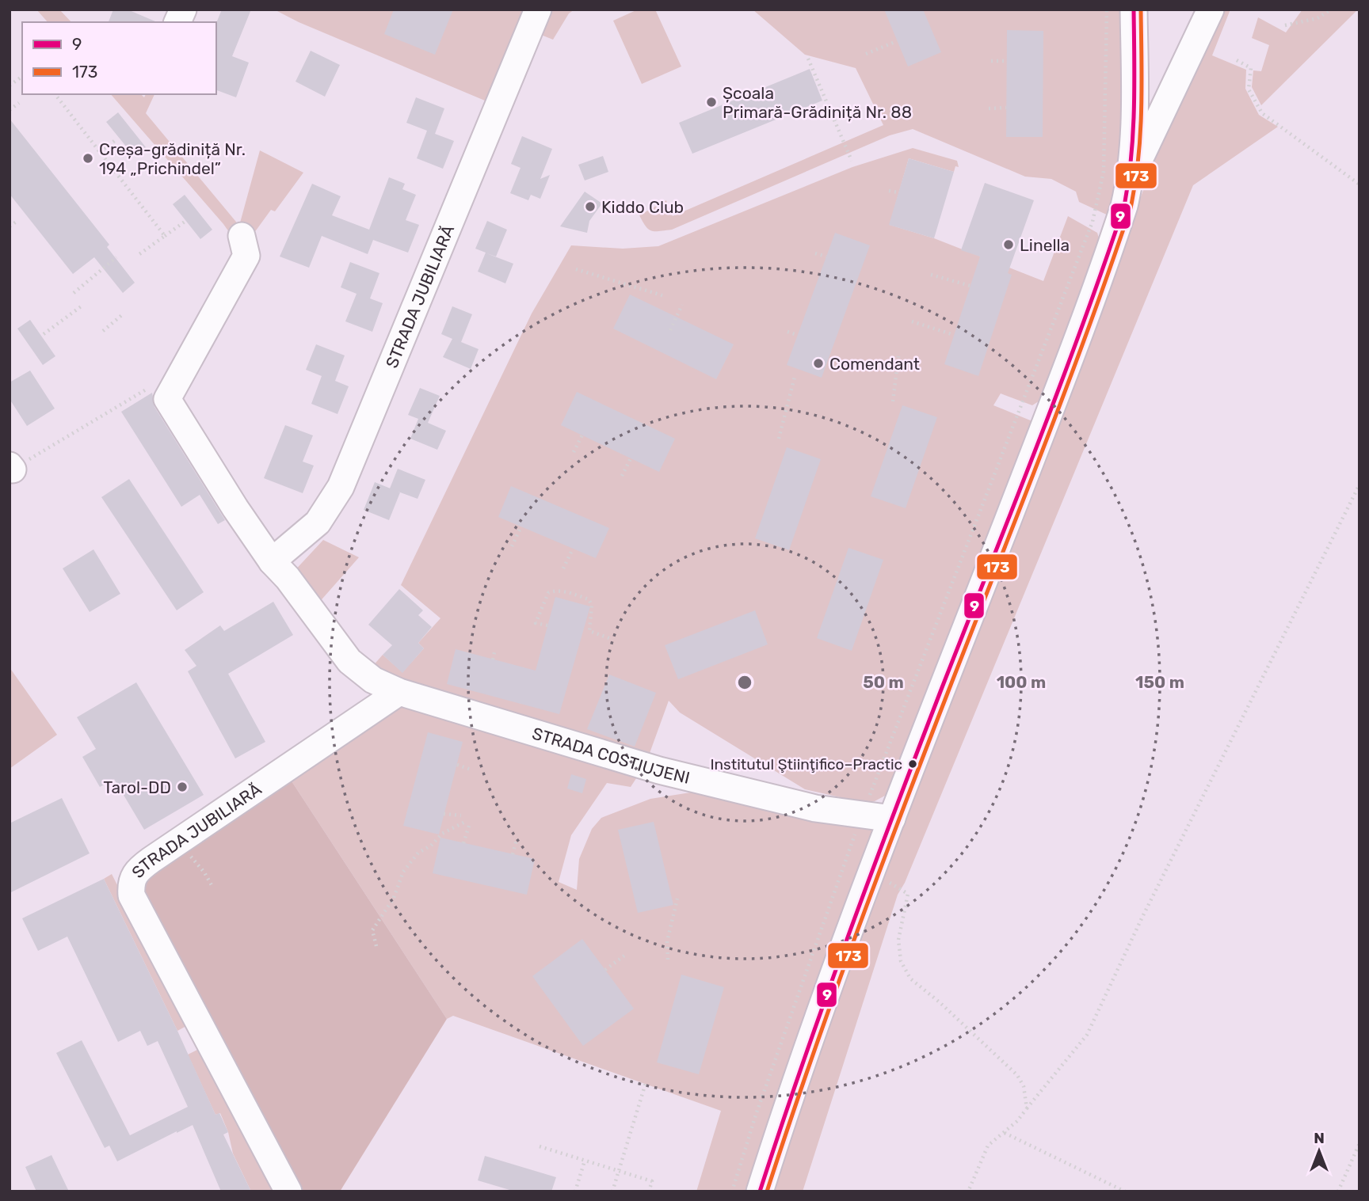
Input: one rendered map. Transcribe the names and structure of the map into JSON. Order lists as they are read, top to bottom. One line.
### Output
{"streets":{"street":["STRADA JUBILIARĂ","STRADA COSTIUJENI"]},"crossings":[["STRADA JUBILIARĂ","STRADA COSTIUJENI"]],"places":["Școala Primară-Grădiniță Nr. 88","Creșa-grădiniță Nr. 194 „Prichindel”","Kiddo Club","Linella","Comendant","Institutul Ştiinţifico–Practic","Tarol-DD"],"lines":["transit line 9","transit line 173"],"legend":["9","173"],"north":"top","rings":["50 m","100 m","150 m"]}
